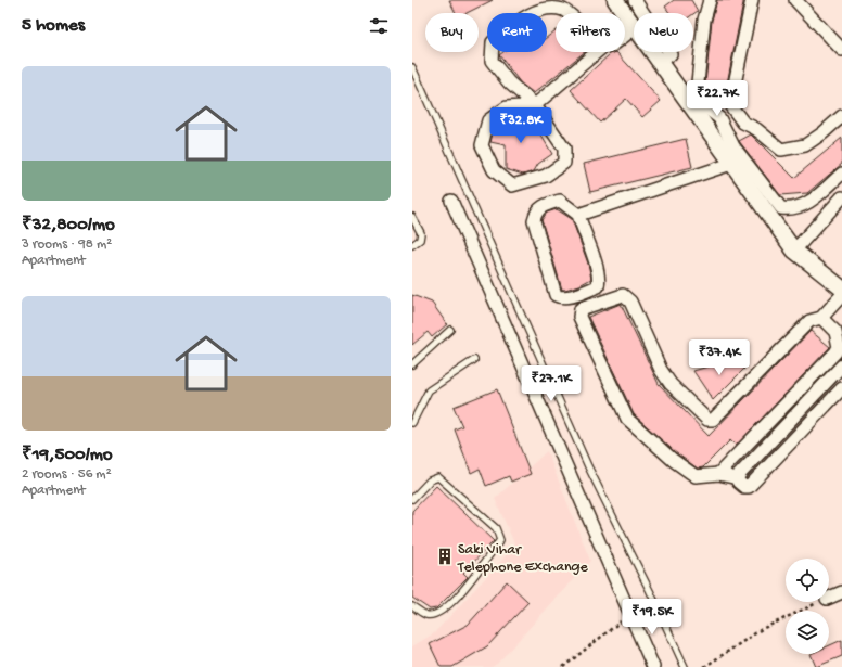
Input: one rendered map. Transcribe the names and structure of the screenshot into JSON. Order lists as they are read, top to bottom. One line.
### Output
{"places":{"building":["Saki Vihar Telephone Exchange"]},"page":{"heading":"5 homes","chip":["Buy","Rent","Filters","New"],"list":[{"name":"₹32,800/mo","note":"3 rooms · 98 m² · Apartment"},{"name":"₹19,500/mo","note":"2 rooms · 56 m² · Apartment"}],"price":["₹22.7K","₹32.8K","₹37.4K","₹27.1K","₹19.5K"]}}
